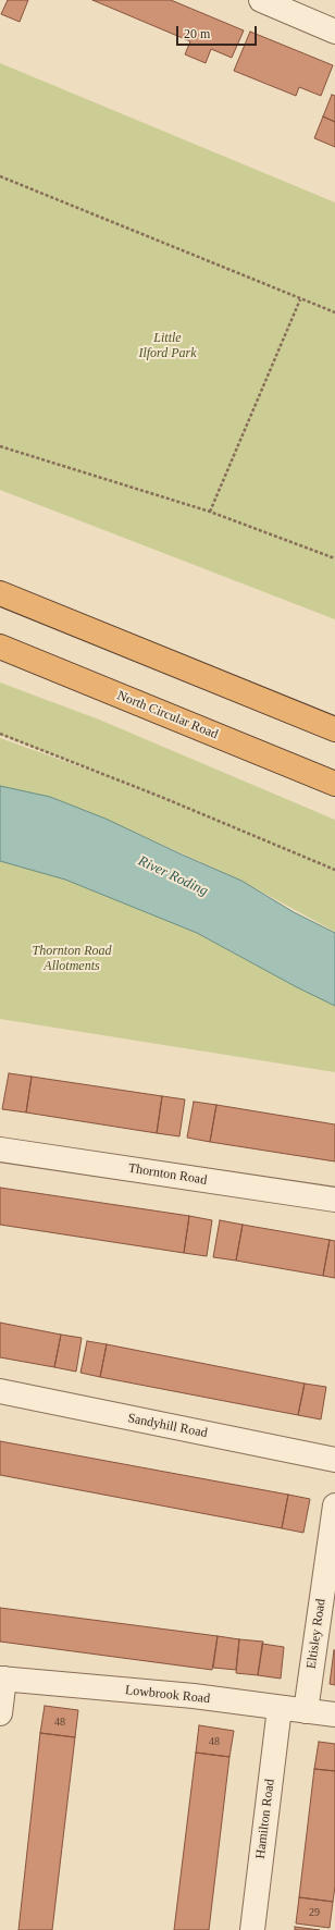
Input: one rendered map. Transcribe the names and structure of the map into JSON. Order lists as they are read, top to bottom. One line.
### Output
{"streets":{"highway":["North Circular Road"],"street":["Thornton Road","Sandyhill Road","Eltisley Road","Lowbrook Road","Hamilton Road"]},"crossings":[["Eltisley Road","Lowbrook Road"],["Lowbrook Road","Hamilton Road"]],"water":["River Roding"],"parks":["Little Ilford Park","Thornton Road Allotments"],"house_numbers":["48","48","29"],"scale_bar":"20 m"}
